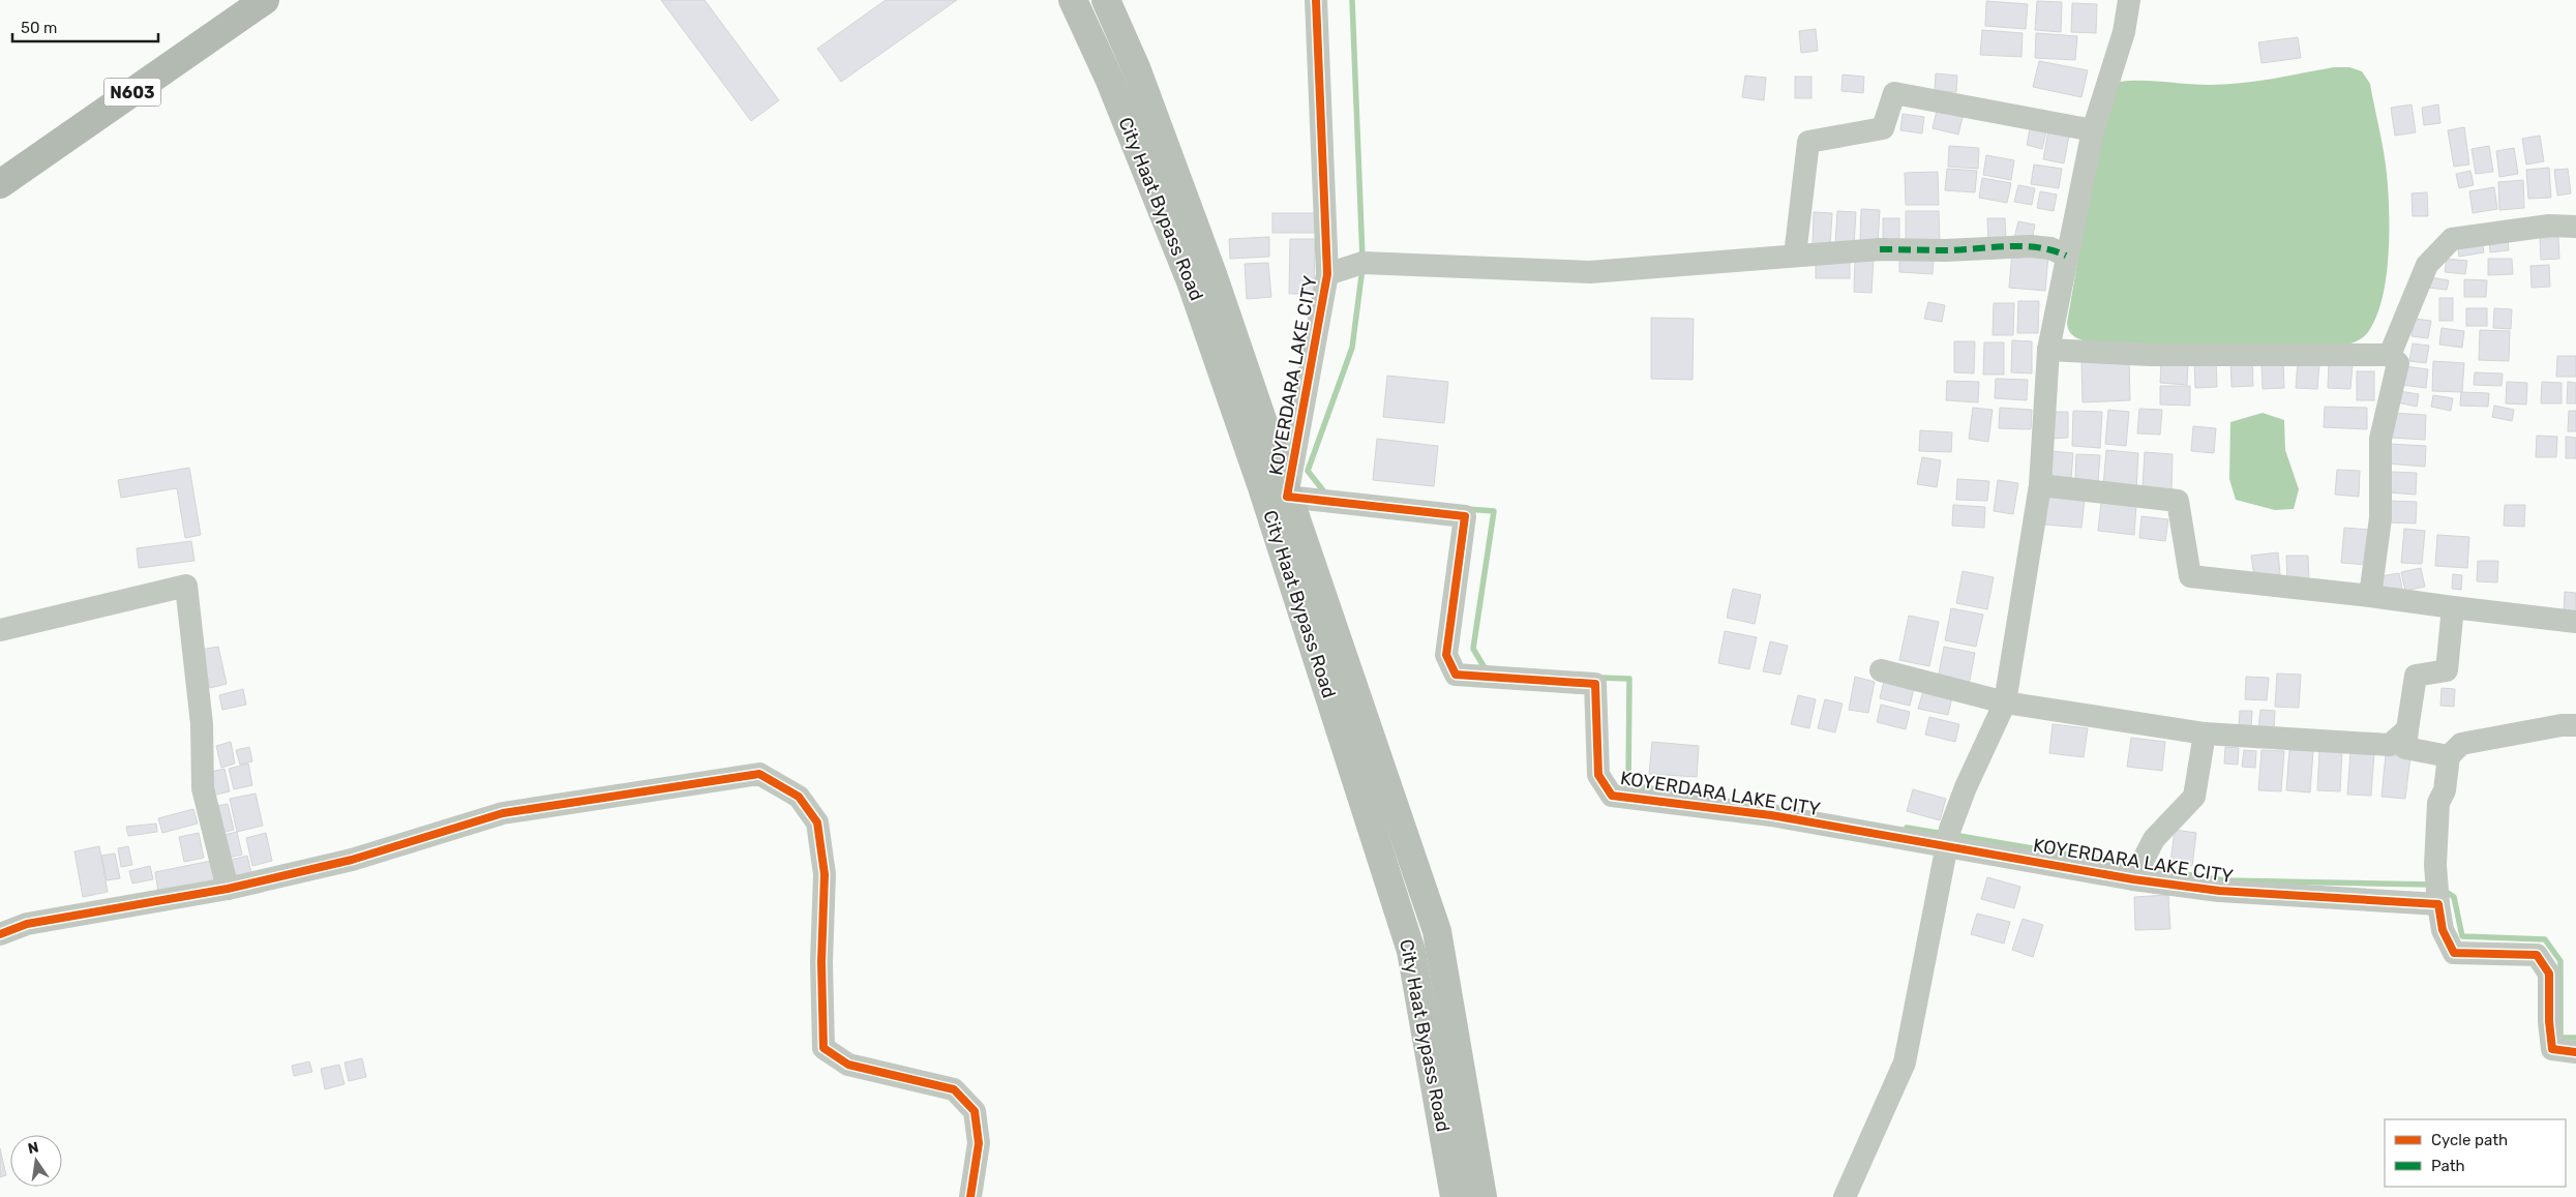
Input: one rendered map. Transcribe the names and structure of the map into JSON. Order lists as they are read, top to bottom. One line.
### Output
{"streets":{"highway":["N603"],"main road":["City Haat Bypass Road"],"street":["KOYERDARA LAKE CITY"]},"crossings":[["City Haat Bypass Road","KOYERDARA LAKE CITY"]],"legend":["Cycle path","Path"],"scale_bar":"50 m","north":"top"}
